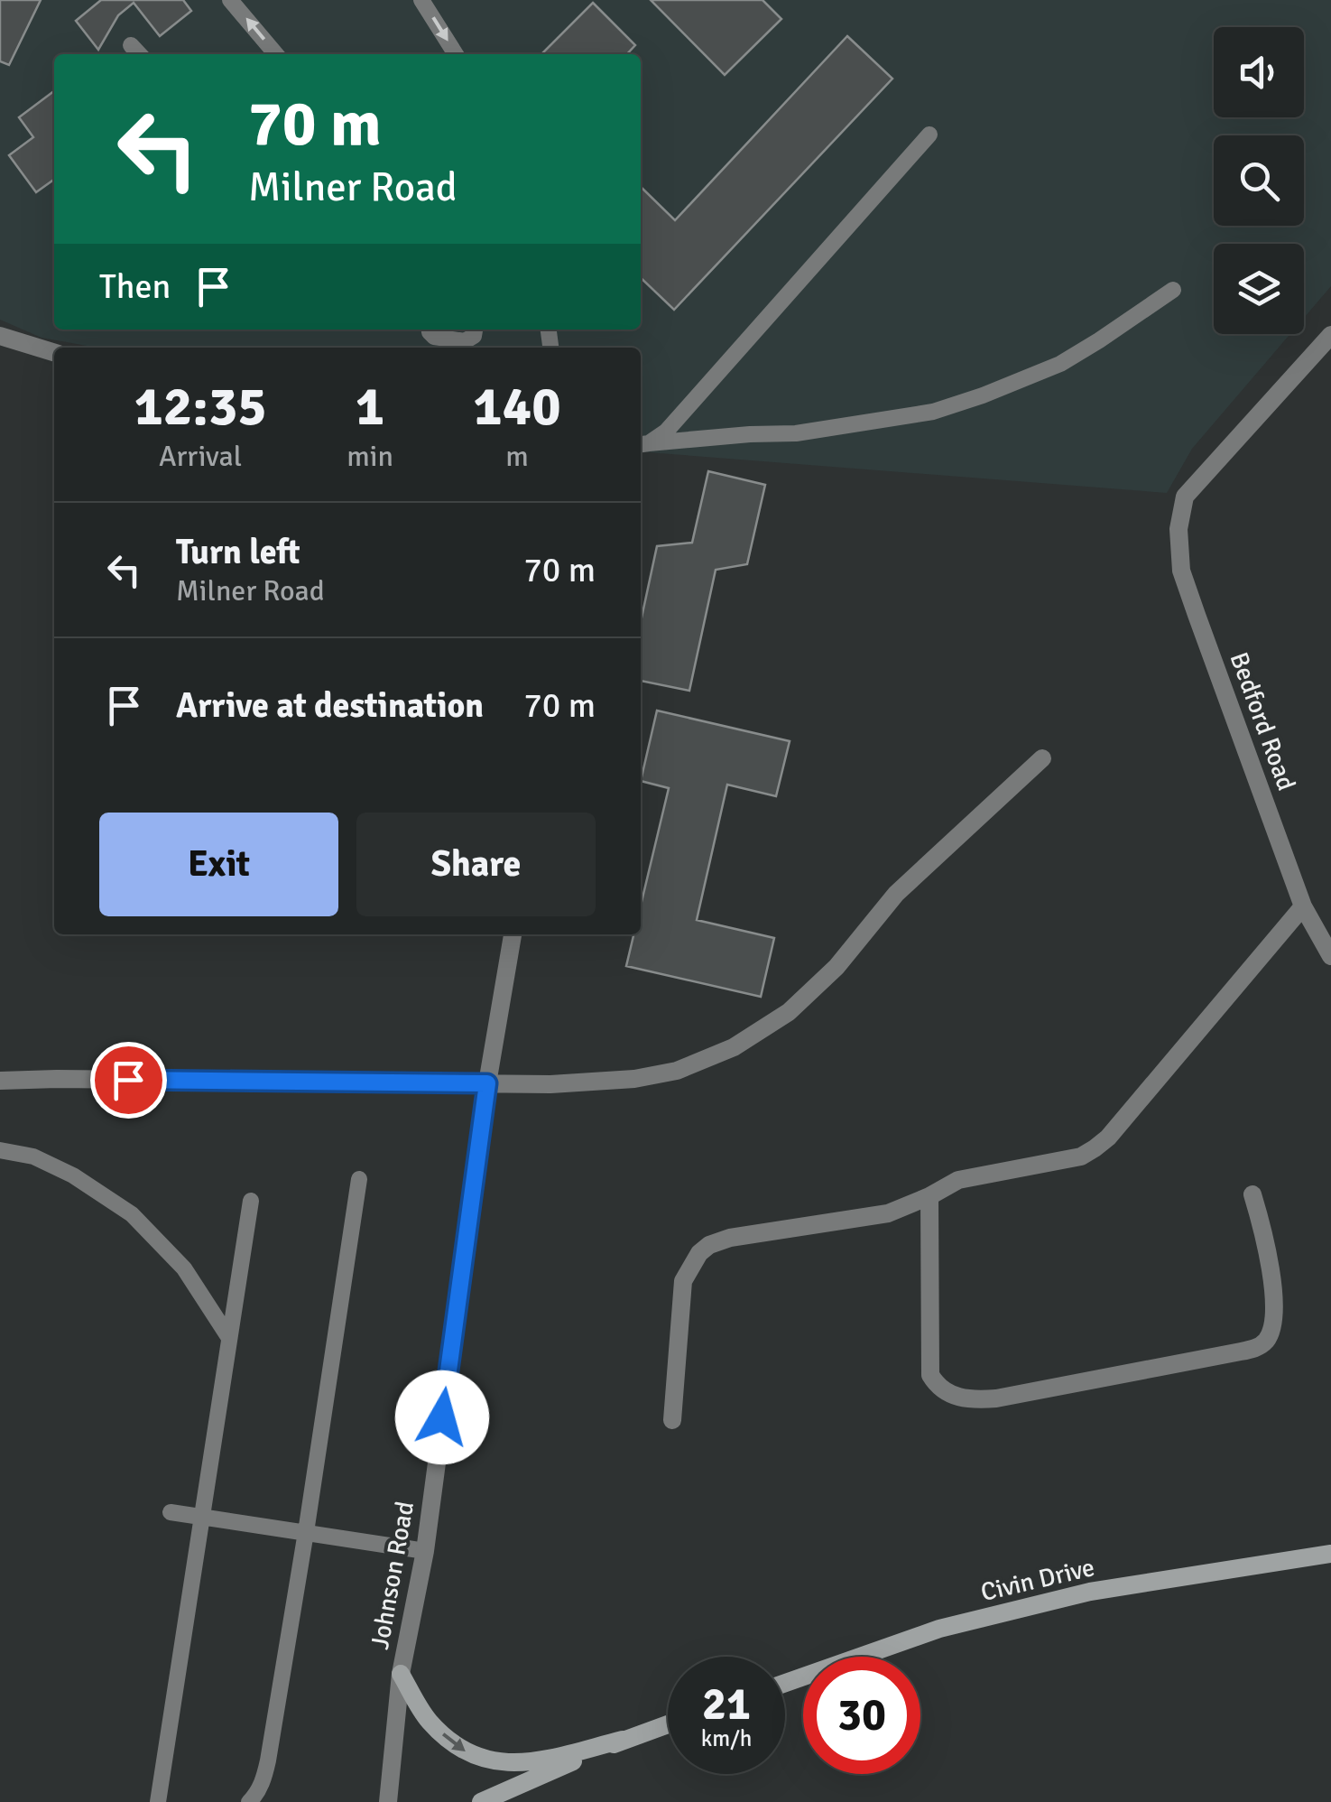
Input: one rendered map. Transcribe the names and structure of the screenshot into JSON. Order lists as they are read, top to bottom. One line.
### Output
{"streets":{"main road":["Civin Drive"],"street":["Bedford Road","Johnson Road"]},"page":{"turn":["70 m","Milner Road"],"then":"Then","eta":["12:35","Arrival","1","min","140","m"],"list":[{"name":"Turn left","note":"Milner Road","value":"70 m"},{"name":"Arrive at destination","value":"70 m"}],"buttons":["Exit","Share"],"speed":"21 km/h","limit":"30"}}
